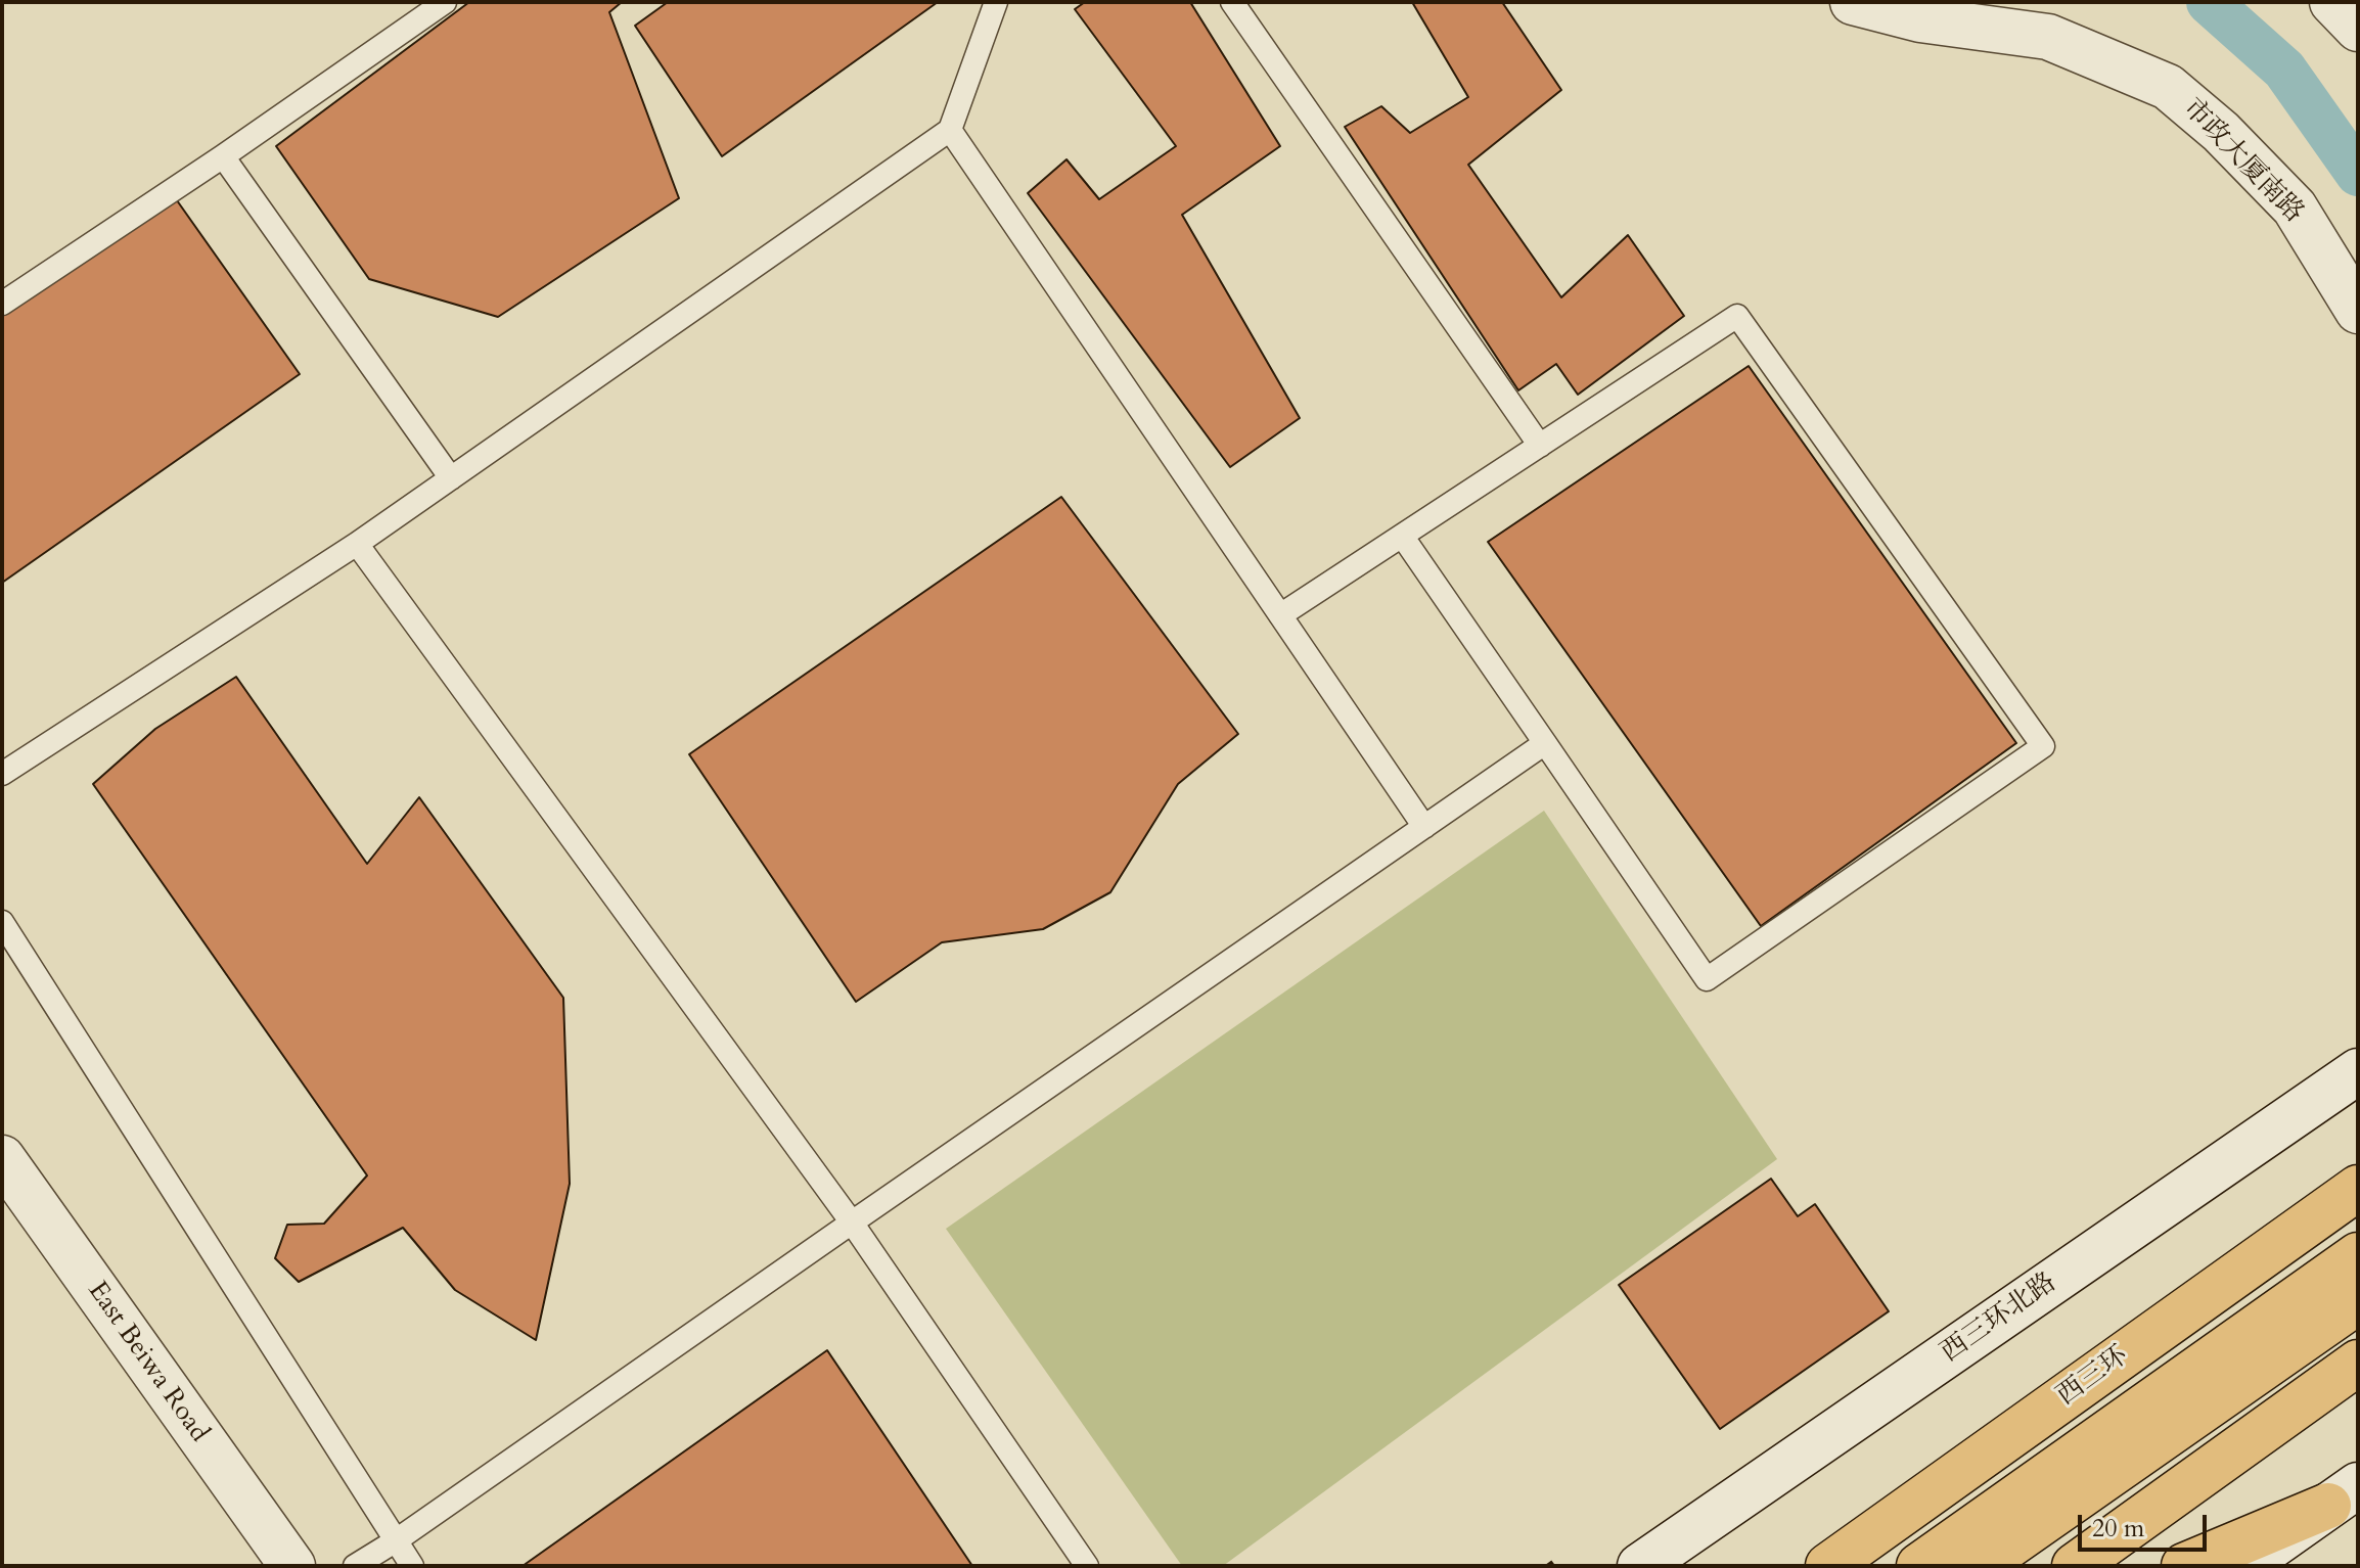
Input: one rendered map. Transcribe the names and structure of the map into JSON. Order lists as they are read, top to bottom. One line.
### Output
{"streets":{"highway":["西三环"],"street":["市政大厦南路","西三环北路","East Beiwa Road"]},"scale_bar":"20 m"}
